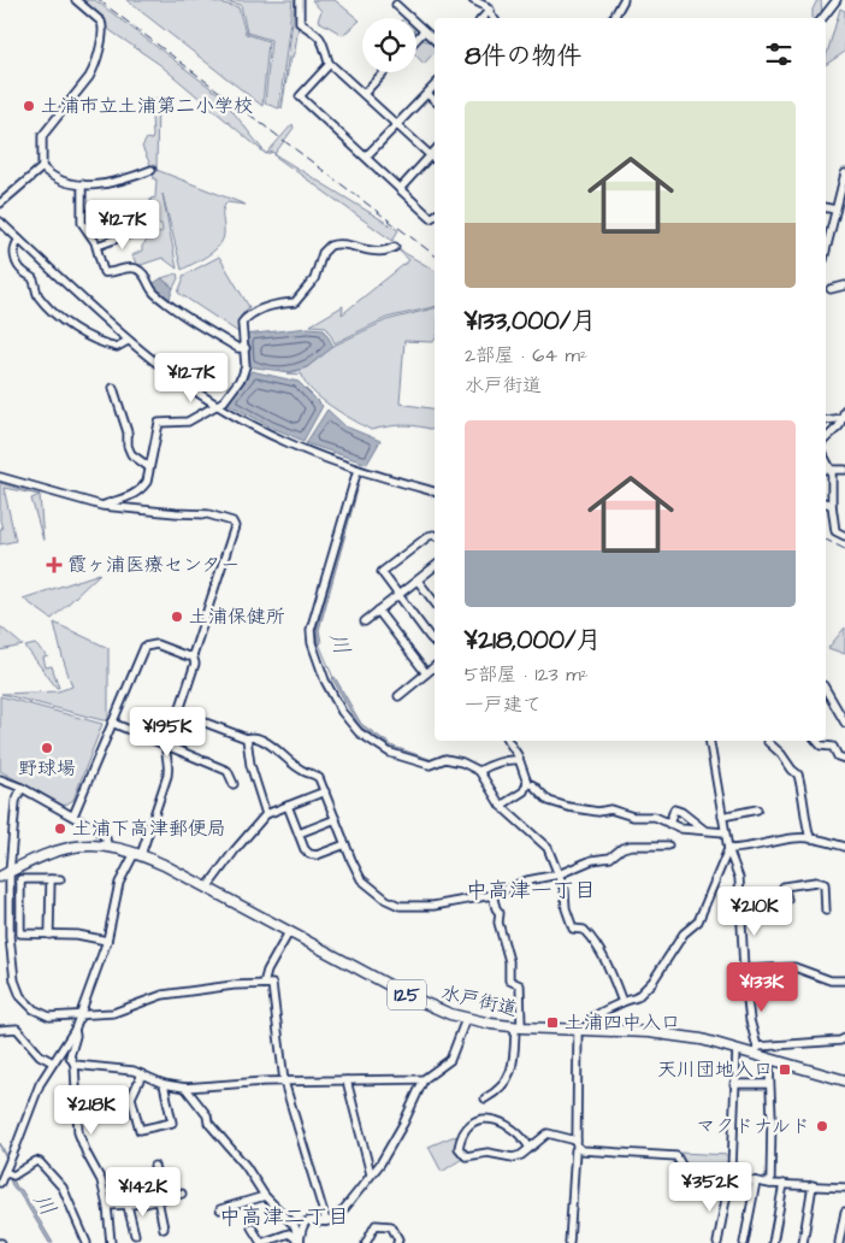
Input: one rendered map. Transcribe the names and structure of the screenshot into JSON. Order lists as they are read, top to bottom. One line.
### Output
{"streets":{"highway":["125","水戸街道"]},"districts":["中高津一丁目","中高津二丁目"],"water":["川"],"places":{"other":["土浦市立土浦第二小学校","土浦保健所","野球場","土浦下高津郵便局","マクドナルド"],"health":["霞ヶ浦医療センター"],"transit":["土浦四中入口","天川団地入口"]},"page":{"heading":"8件の物件","list":[{"name":"¥133,000/月","note":"2部屋 · 64 m² · 水戸街道"},{"name":"¥218,000/月","note":"5部屋 · 123 m² · 一戸建て"}],"price":["¥127K","¥127K","¥195K","¥210K","¥133K","¥218K","¥352K","¥142K"]}}
